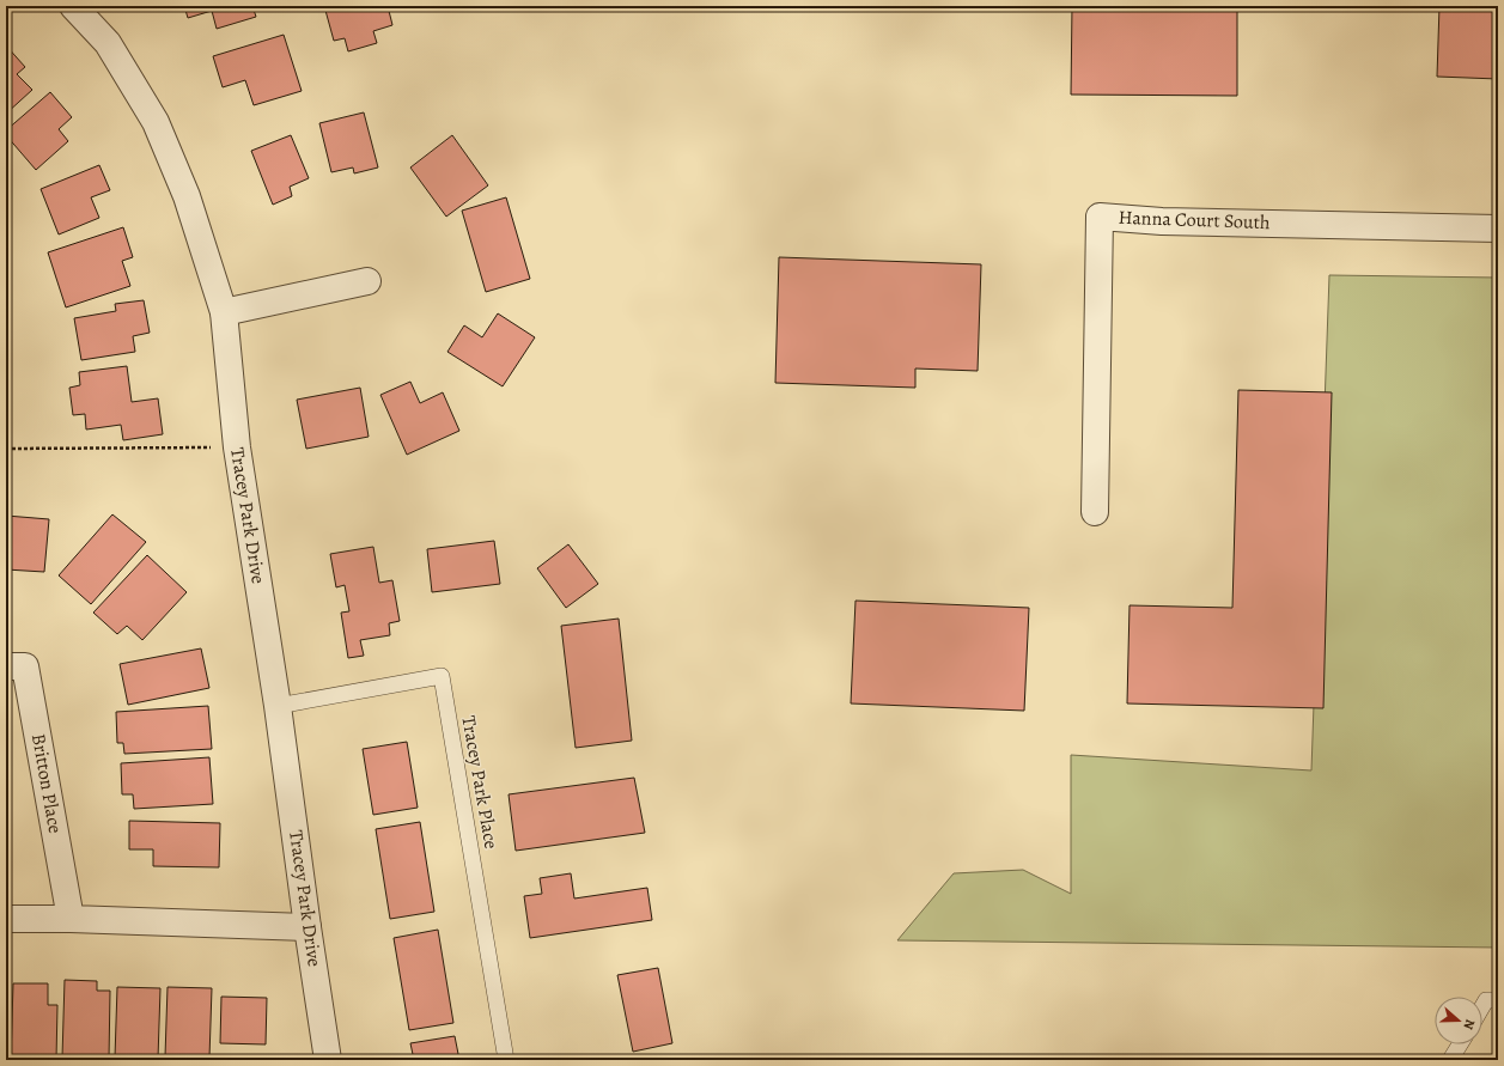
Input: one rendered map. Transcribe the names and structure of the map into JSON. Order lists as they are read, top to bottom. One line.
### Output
{"streets":{"street":["Hanna Court South","Tracey Park Drive","Britton Place"],"lane":["Tracey Park Place"]},"crossings":[["Tracey Park Drive","Tracey Park Place"]],"north":"right"}
